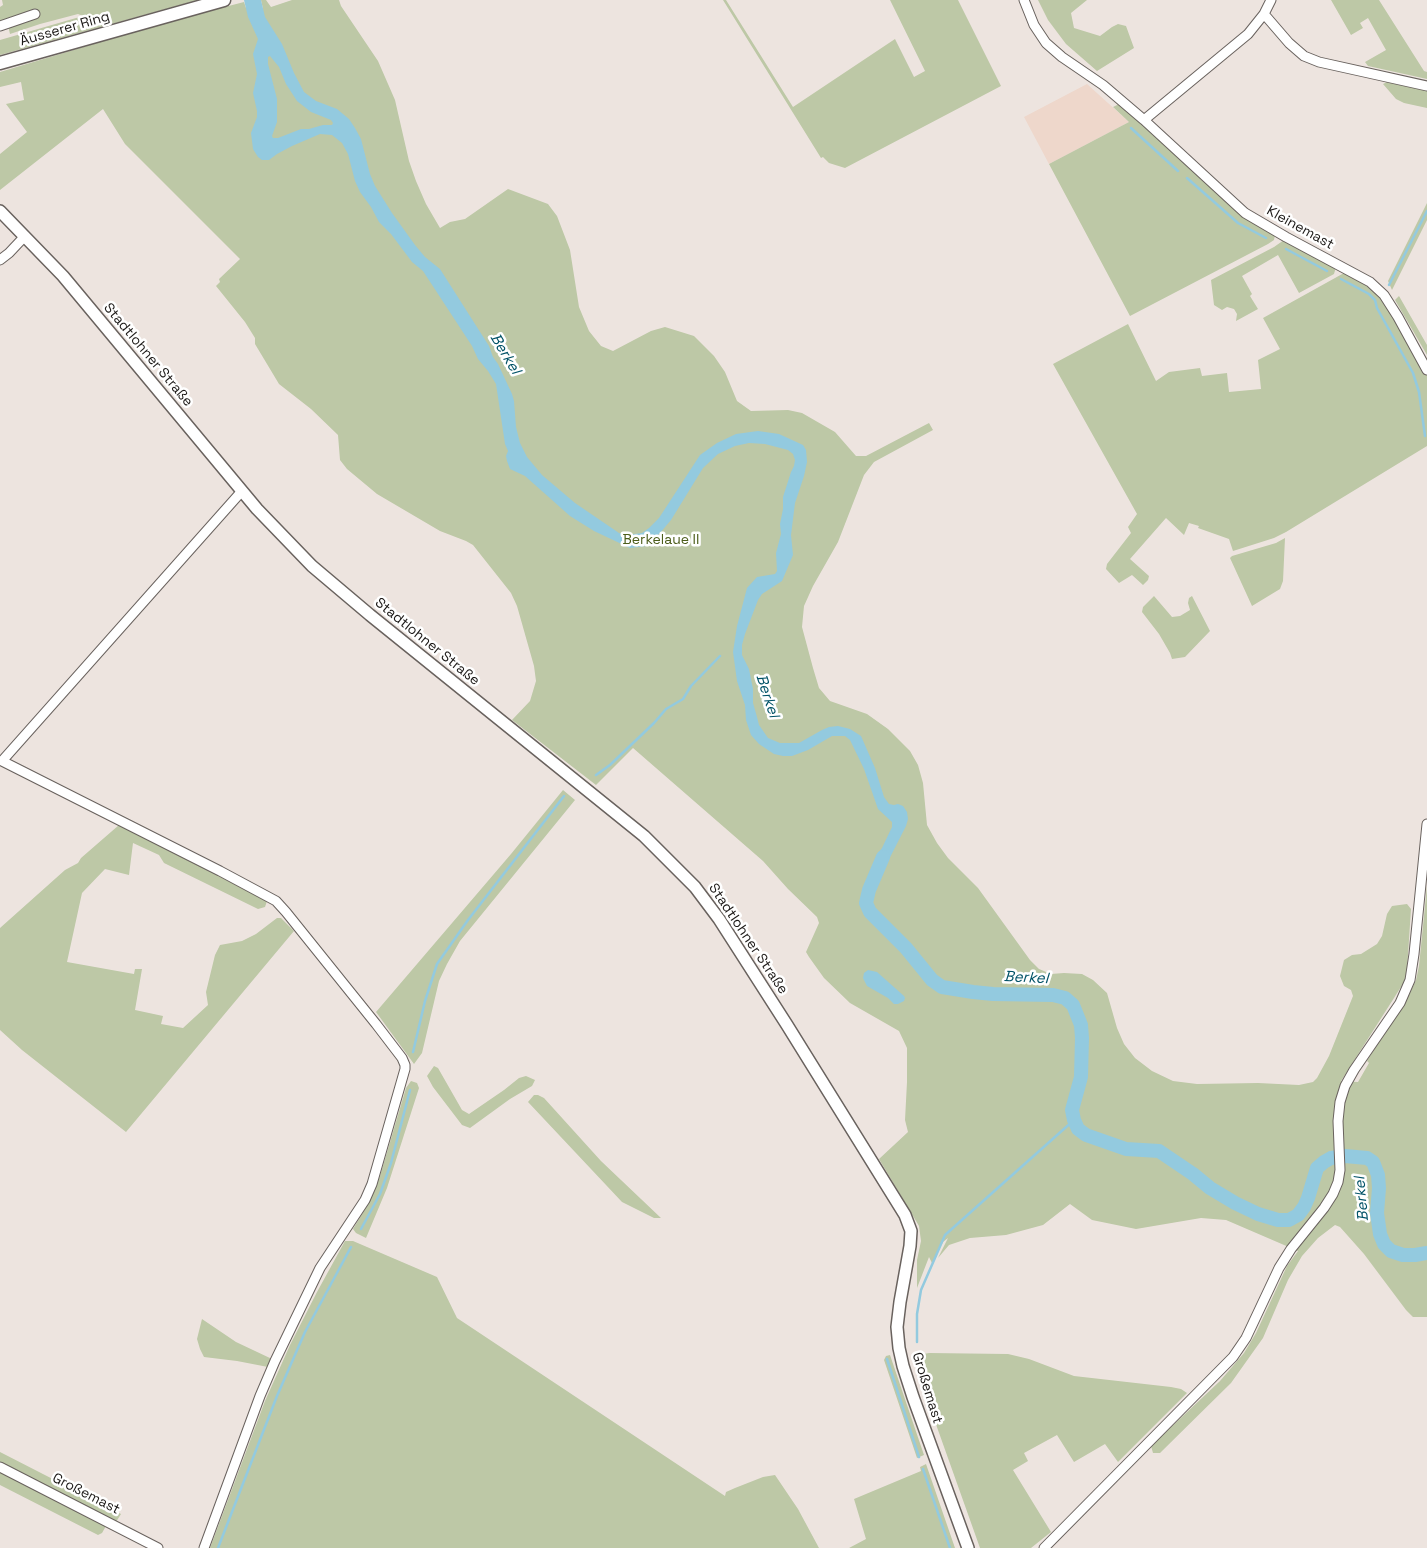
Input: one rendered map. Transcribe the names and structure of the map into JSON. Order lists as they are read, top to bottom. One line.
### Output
{"streets":{"main road":["Äusserer Ring"],"street":["Kleinemast","Stadtlohner Straße","Großemast"]},"crossings":[["Stadtlohner Straße","Großemast"]],"water":["Berkel"],"parks":["Berkelaue II"]}
